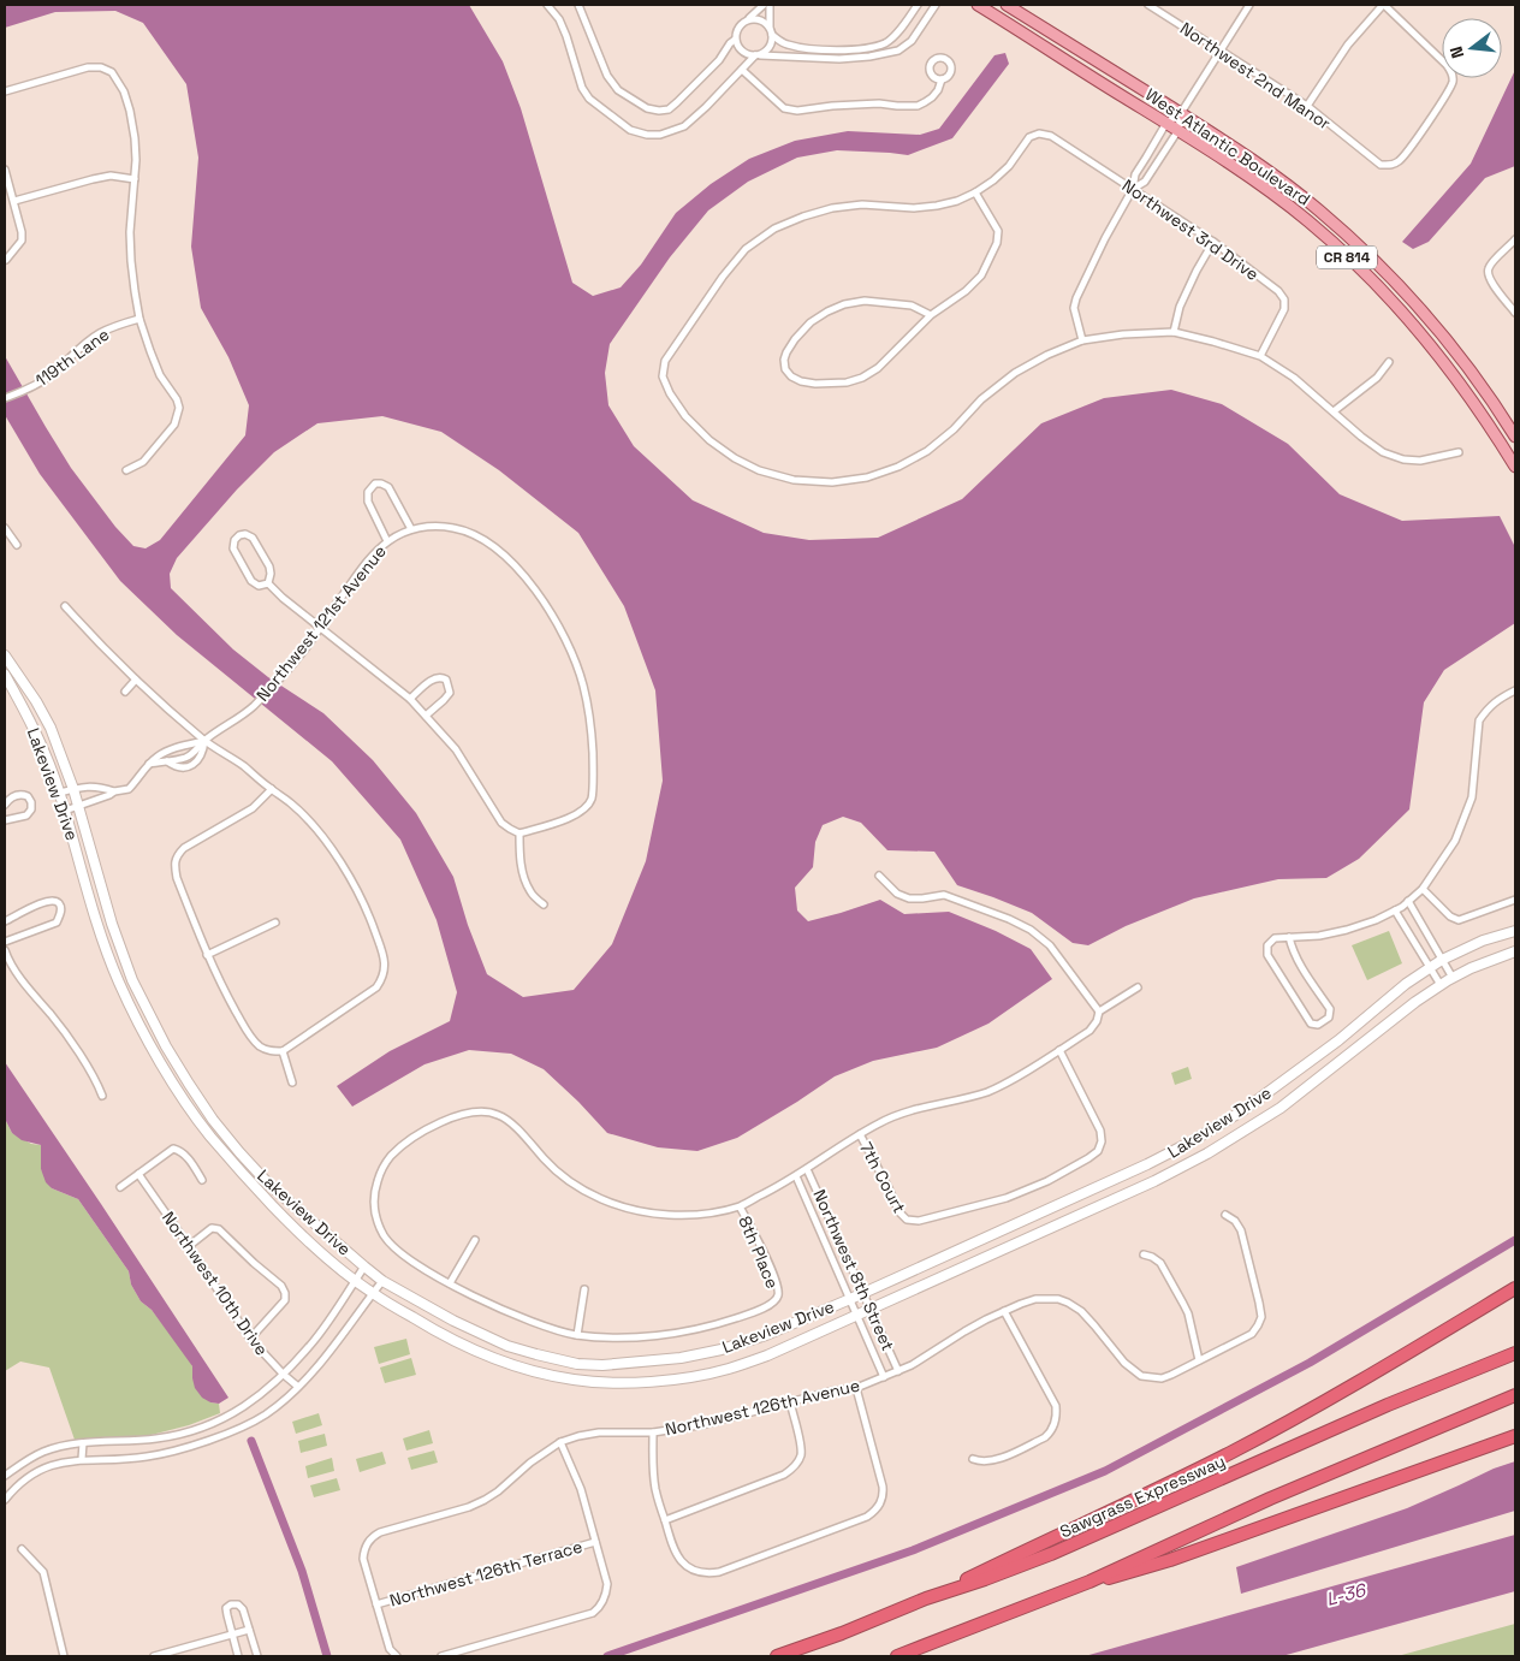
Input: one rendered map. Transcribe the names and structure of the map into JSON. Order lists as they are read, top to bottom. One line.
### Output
{"streets":{"highway":["Sawgrass Expressway"],"main road":["West Atlantic Boulevard","CR 814"],"street":["Northwest 2nd Manor","Northwest 3rd Drive","119th Lane","Northwest 121st Avenue","Lakeview Drive","7th Court","8th Place","Northwest 8th Street","Northwest 10th Drive","Northwest 126th Avenue","Northwest 126th Terrace"]},"crossings":[["Northwest 121st Avenue","Lakeview Drive"],["Lakeview Drive","Northwest 8th Street"],["Northwest 8th Street","Northwest 126th Avenue"],["Northwest 126th Avenue","Northwest 126th Terrace"]],"water":["L-36"],"north":"left"}
